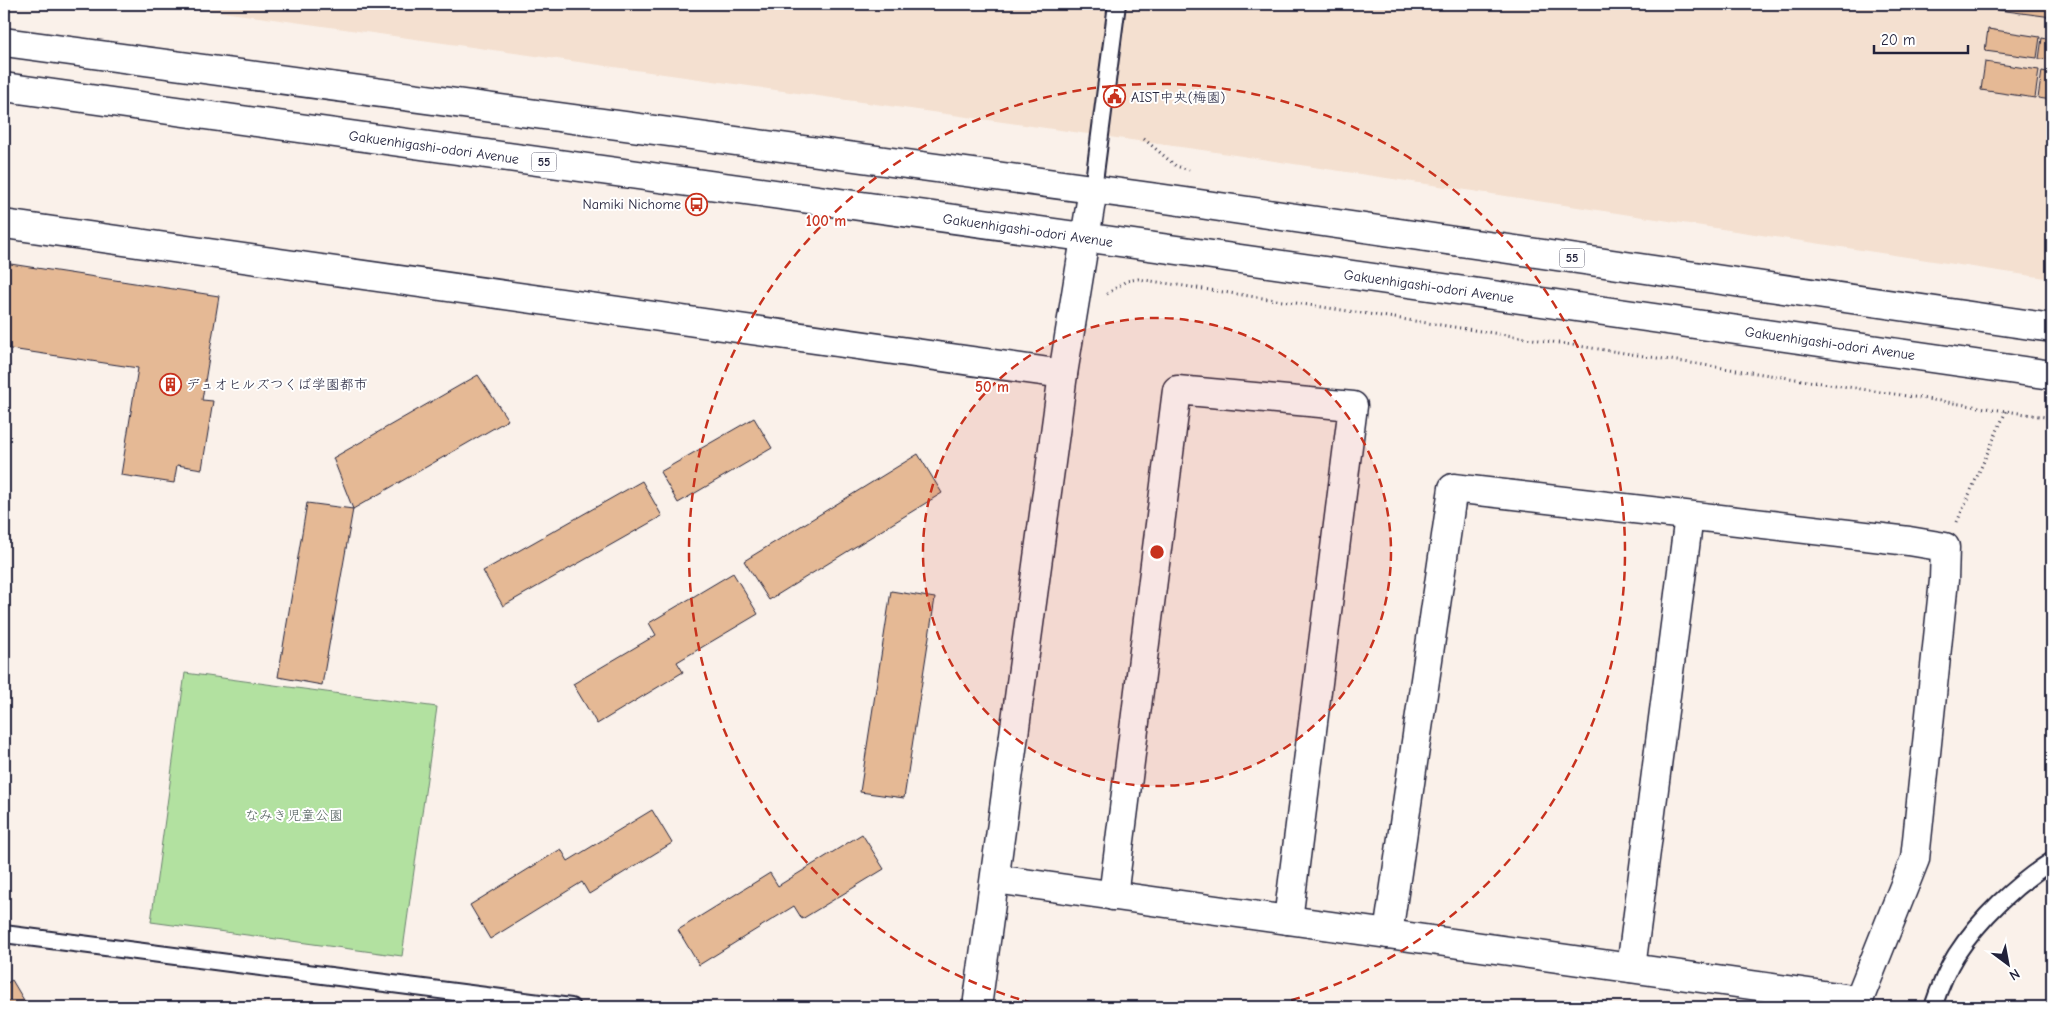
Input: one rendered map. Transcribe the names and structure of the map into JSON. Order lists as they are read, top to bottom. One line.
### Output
{"streets":{"street":["Gakuenhigashi-odori Avenue","55"]},"parks":["なみき児童公園"],"places":{"public building":["AIST中央(梅園)"],"bus stop":["Namiki Nichome"],"building":["デュオヒルズつくば学園都市"]},"scale_bar":"20 m","north":"bottom right","rings":["100 m","50 m"]}
